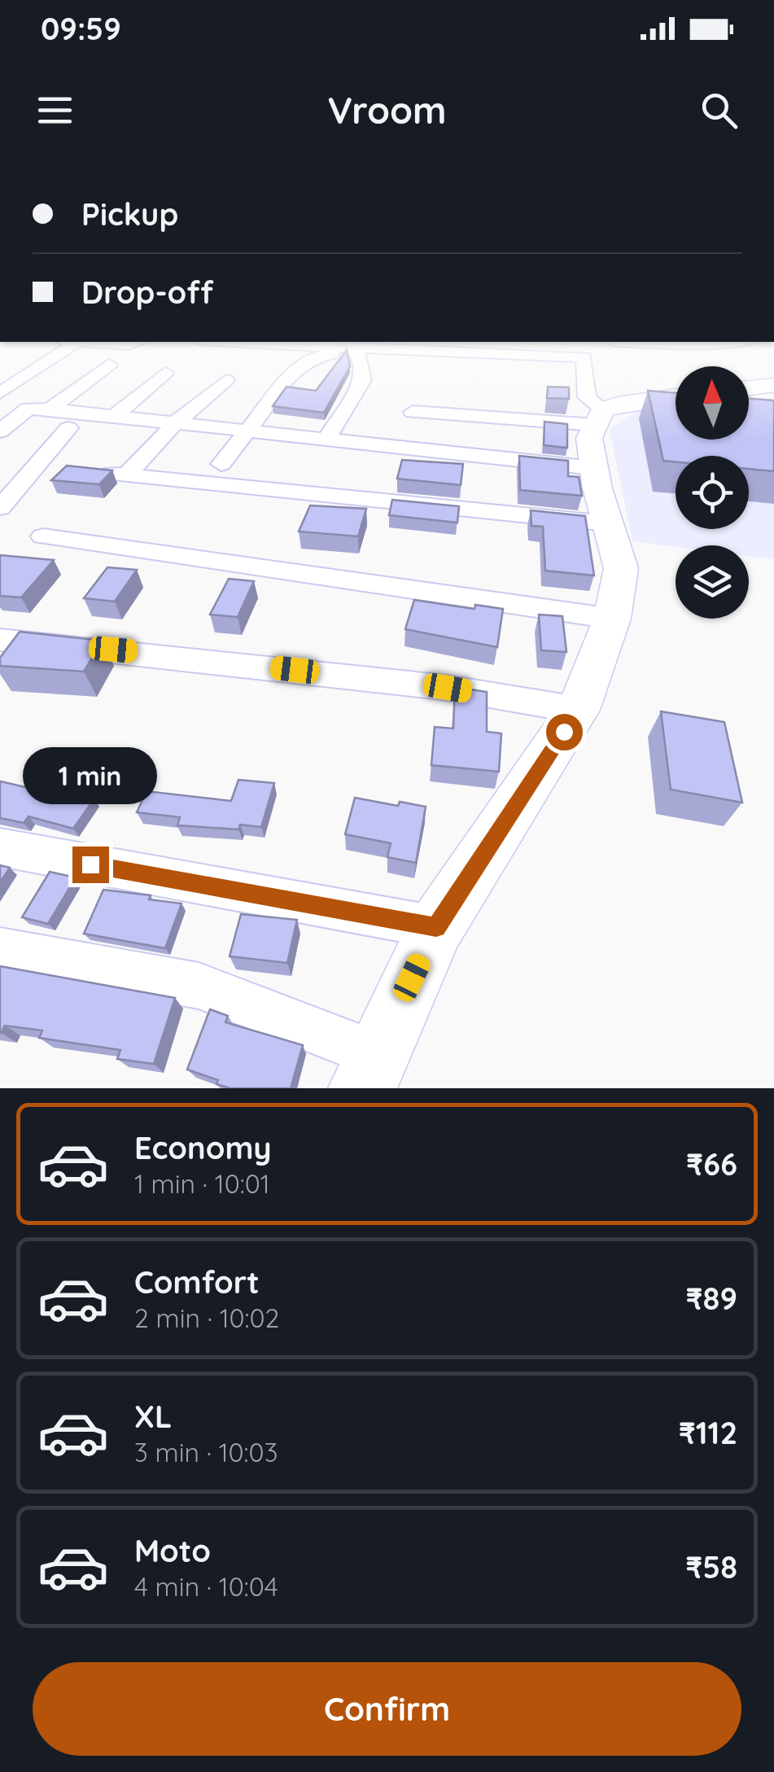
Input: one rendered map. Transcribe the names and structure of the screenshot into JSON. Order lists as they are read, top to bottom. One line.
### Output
{"north":"top","page":{"status":"09:59","header":"Vroom","banner":["Pickup","Drop-off"],"bubble":"1 min","list":[{"name":"Economy","note":"1 min · 10:01","value":"₹66"},{"name":"Comfort","note":"2 min · 10:02","value":"₹89"},{"name":"XL","note":"3 min · 10:03","value":"₹112"},{"name":"Moto","note":"4 min · 10:04","value":"₹58"}],"buttons":"Confirm"}}
